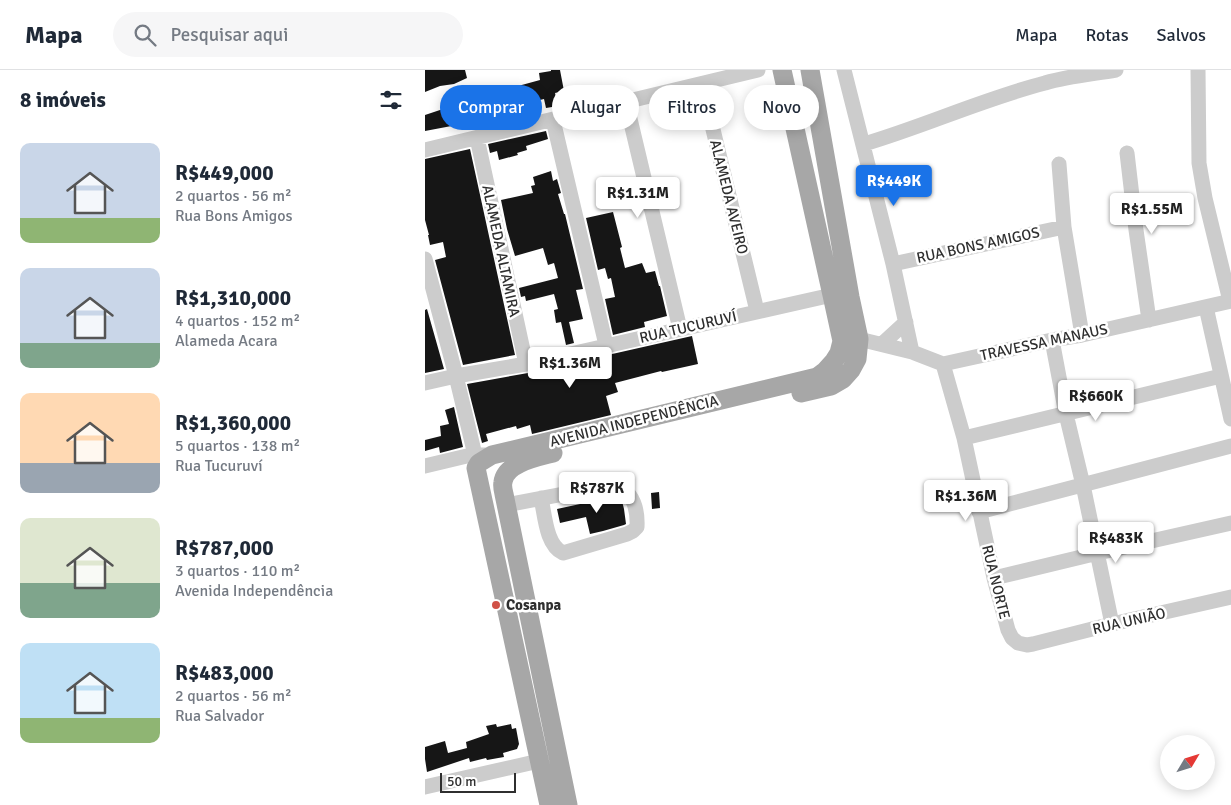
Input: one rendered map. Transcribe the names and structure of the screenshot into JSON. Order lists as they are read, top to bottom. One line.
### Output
{"streets":{"main road":["AVENIDA INDEPENDÊNCIA"],"street":["ALAMEDA AVEIRO","RUA BONS AMIGOS","ALAMEDA ALTAMIRA","RUA TUCURUVÍ","TRAVESSA MANAUS","RUA NORTE","RUA UNIÃO"]},"crossings":[["ALAMEDA AVEIRO","RUA TUCURUVÍ"],["ALAMEDA ALTAMIRA","RUA TUCURUVÍ"],["RUA TUCURUVÍ","AVENIDA INDEPENDÊNCIA"],["TRAVESSA MANAUS","RUA NORTE"],["RUA NORTE","RUA UNIÃO"]],"places":["Cosanpa"],"scale_bar":"50 m","north":"top right","page":{"header":"Mapa","search":"Pesquisar aqui","nav":["Mapa","Rotas","Salvos"],"heading":"8 imóveis","chip":["Comprar","Alugar","Filtros","Novo"],"list":[{"name":"R$449,000","note":"2 quartos · 56 m² · Rua Bons Amigos"},{"name":"R$1,310,000","note":"4 quartos · 152 m² · Alameda Acara"},{"name":"R$1,360,000","note":"5 quartos · 138 m² · Rua Tucuruví"},{"name":"R$787,000","note":"3 quartos · 110 m² · Avenida Independência"},{"name":"R$483,000","note":"2 quartos · 56 m² · Rua Salvador"}],"price":["R$449K","R$1.31M","R$1.55M","R$1.36M","R$660K","R$787K","R$1.36M","R$483K"],"scale":"50 m"}}
